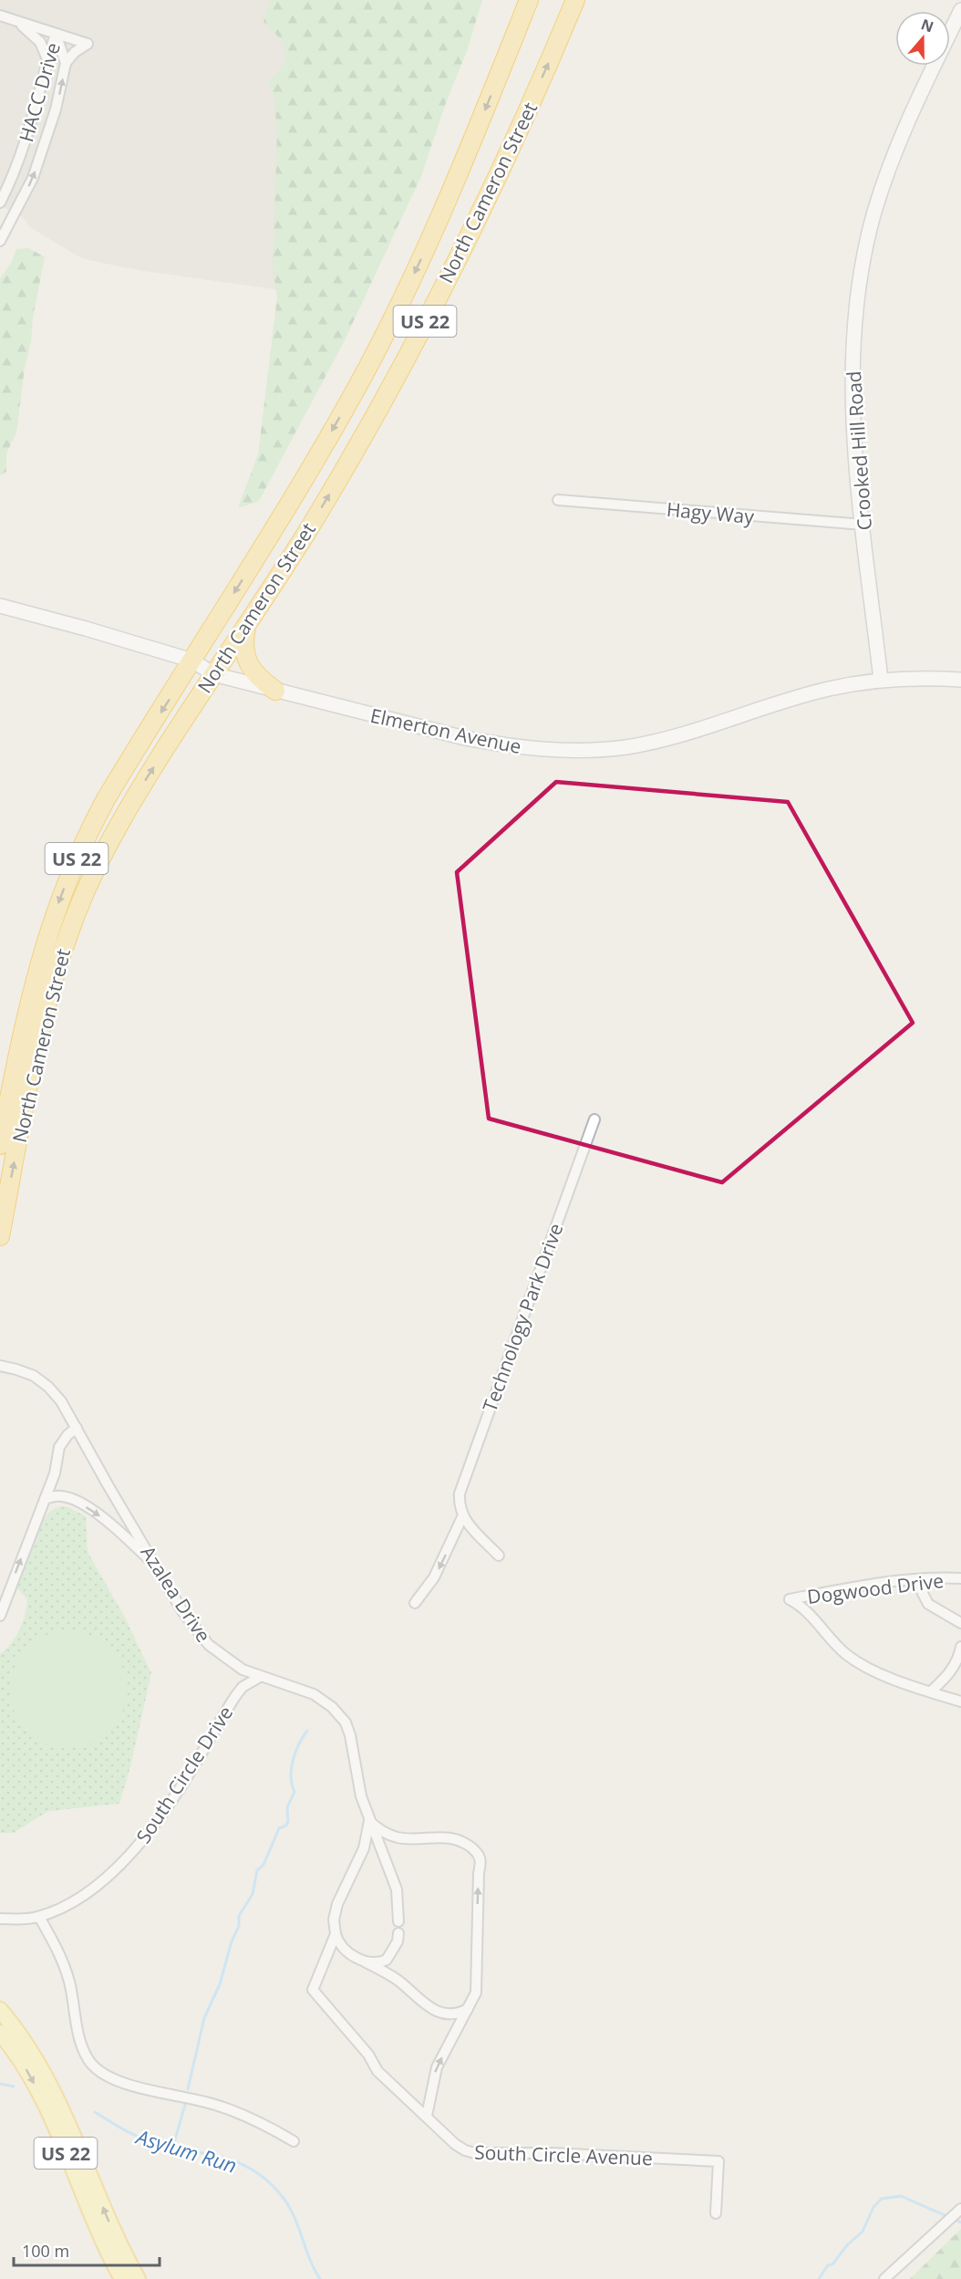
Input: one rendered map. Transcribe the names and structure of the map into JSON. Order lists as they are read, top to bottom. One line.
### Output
{"streets":{"highway":["North Cameron Street","US 22"],"street":["HACC Drive","Crooked Hill Road","Hagy Way","Elmerton Avenue","Technology Park Drive","Dogwood Drive","Azalea Drive","South Circle Drive","South Circle Avenue"]},"crossings":[["North Cameron Street","Elmerton Avenue"],["Crooked Hill Road","Hagy Way"],["Crooked Hill Road","Elmerton Avenue"],["Azalea Drive","South Circle Drive"],["Azalea Drive","South Circle Avenue"]],"water":["Asylum Run"],"scale_bar":"100 m","north":"top"}
